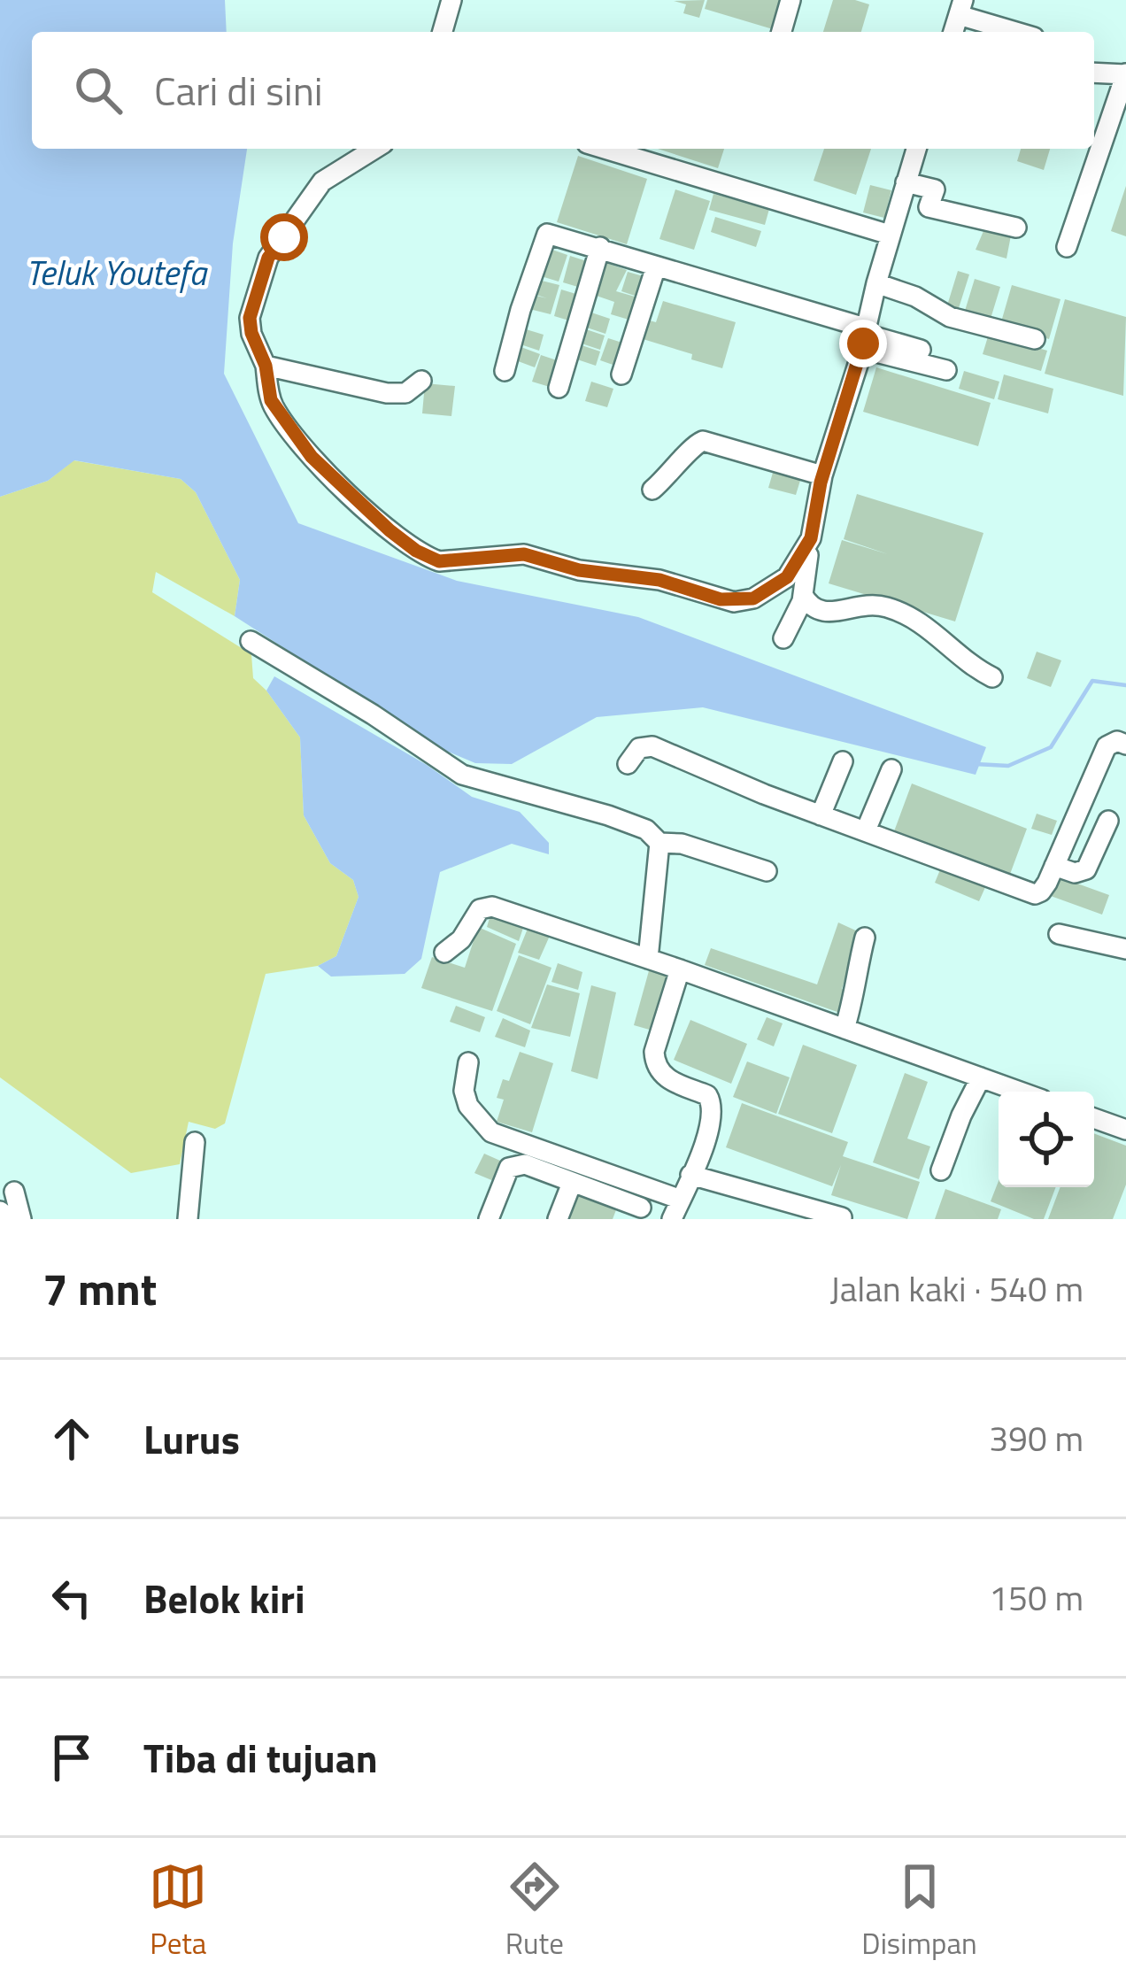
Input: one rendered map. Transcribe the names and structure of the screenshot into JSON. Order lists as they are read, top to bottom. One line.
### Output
{"water":["Teluk Youtefa"],"page":{"search":"Cari di sini","heading":["7 mnt","Jalan kaki · 540 m"],"list":[["Lurus","390 m"],["Belok kiri","150 m"],"Tiba di tujuan"],"nav":["Peta","Rute","Disimpan"]}}
